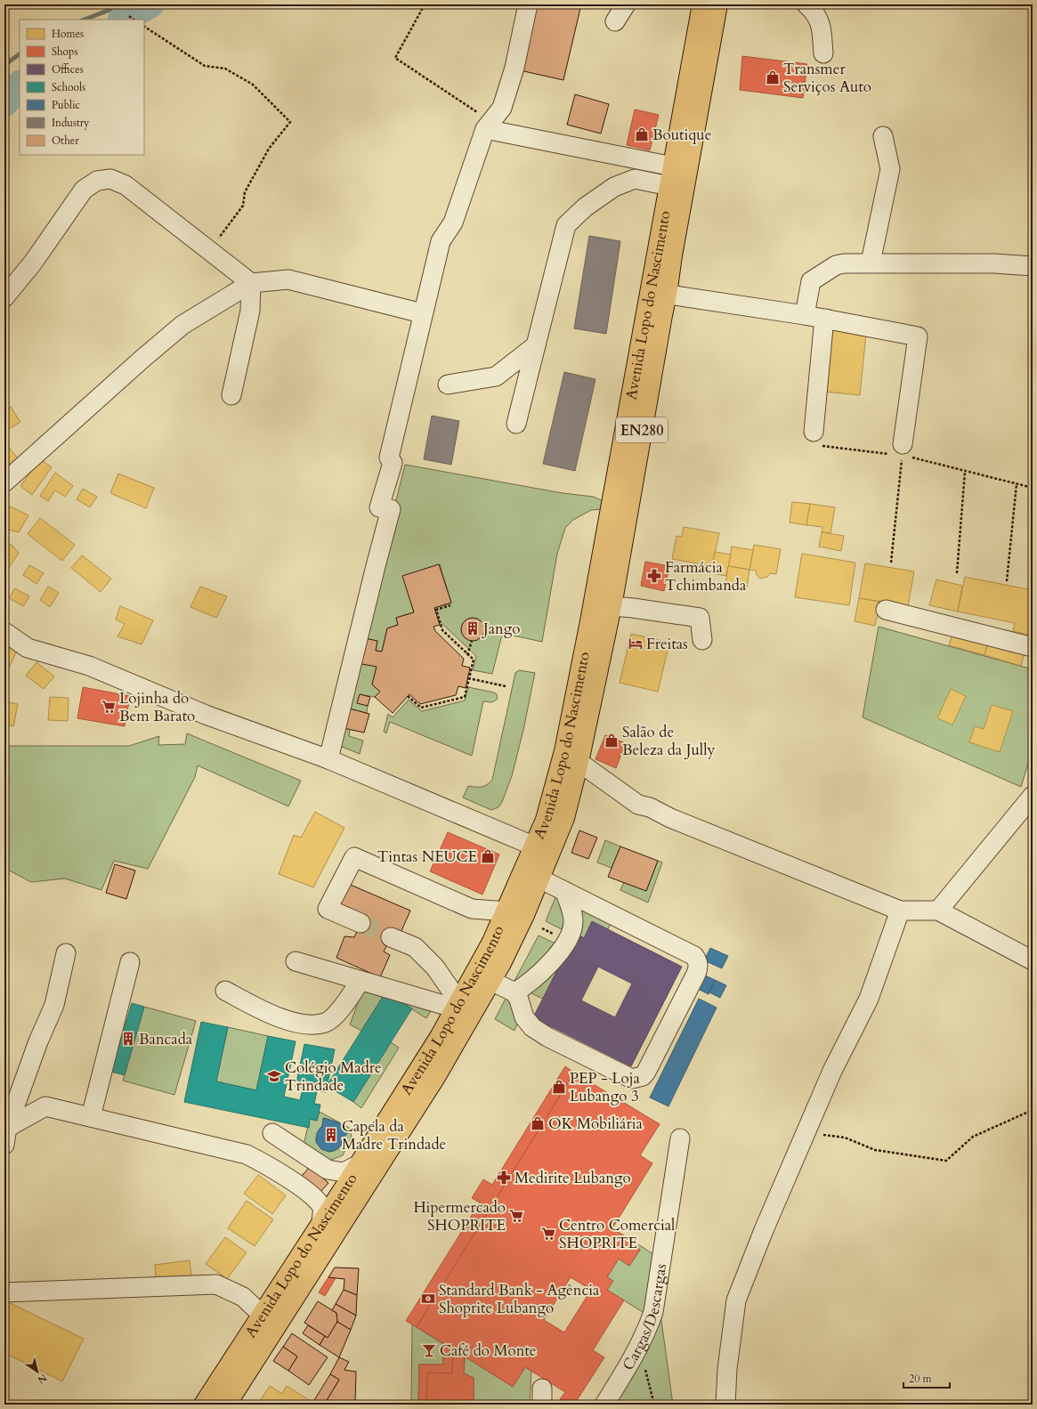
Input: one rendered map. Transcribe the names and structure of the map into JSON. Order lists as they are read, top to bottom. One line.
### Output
{"streets":{"main road":["Avenida Lopo do Nascimento","EN280"],"street":["Cargas/Descargas"]},"places":{"shop":["Transmer Serviços Auto","Boutique","Salão de Beleza da Jully","Tintas NEUCE","PEP - Loja Lubango 3","OK Mobiliária"],"pharmacy":["Farmácia Tchimbanda","Medirite Lubango"],"building":["Jango","Bancada","Capela da Madre Trindade"],"hotel":["Freitas"],"supermarket":["Lojinha do Bem Barato","Hipermercado SHOPRITE","Centro Comercial SHOPRITE"],"school or university":["Colégio Madre Trindade"],"bank":["Standard Bank - Agência Shoprite Lubango"],"bar":["Café do Monte"]},"legend":["Homes","Shops","Offices","Schools","Public","Industry","Other"],"scale_bar":"20 m","north":"bottom right"}
